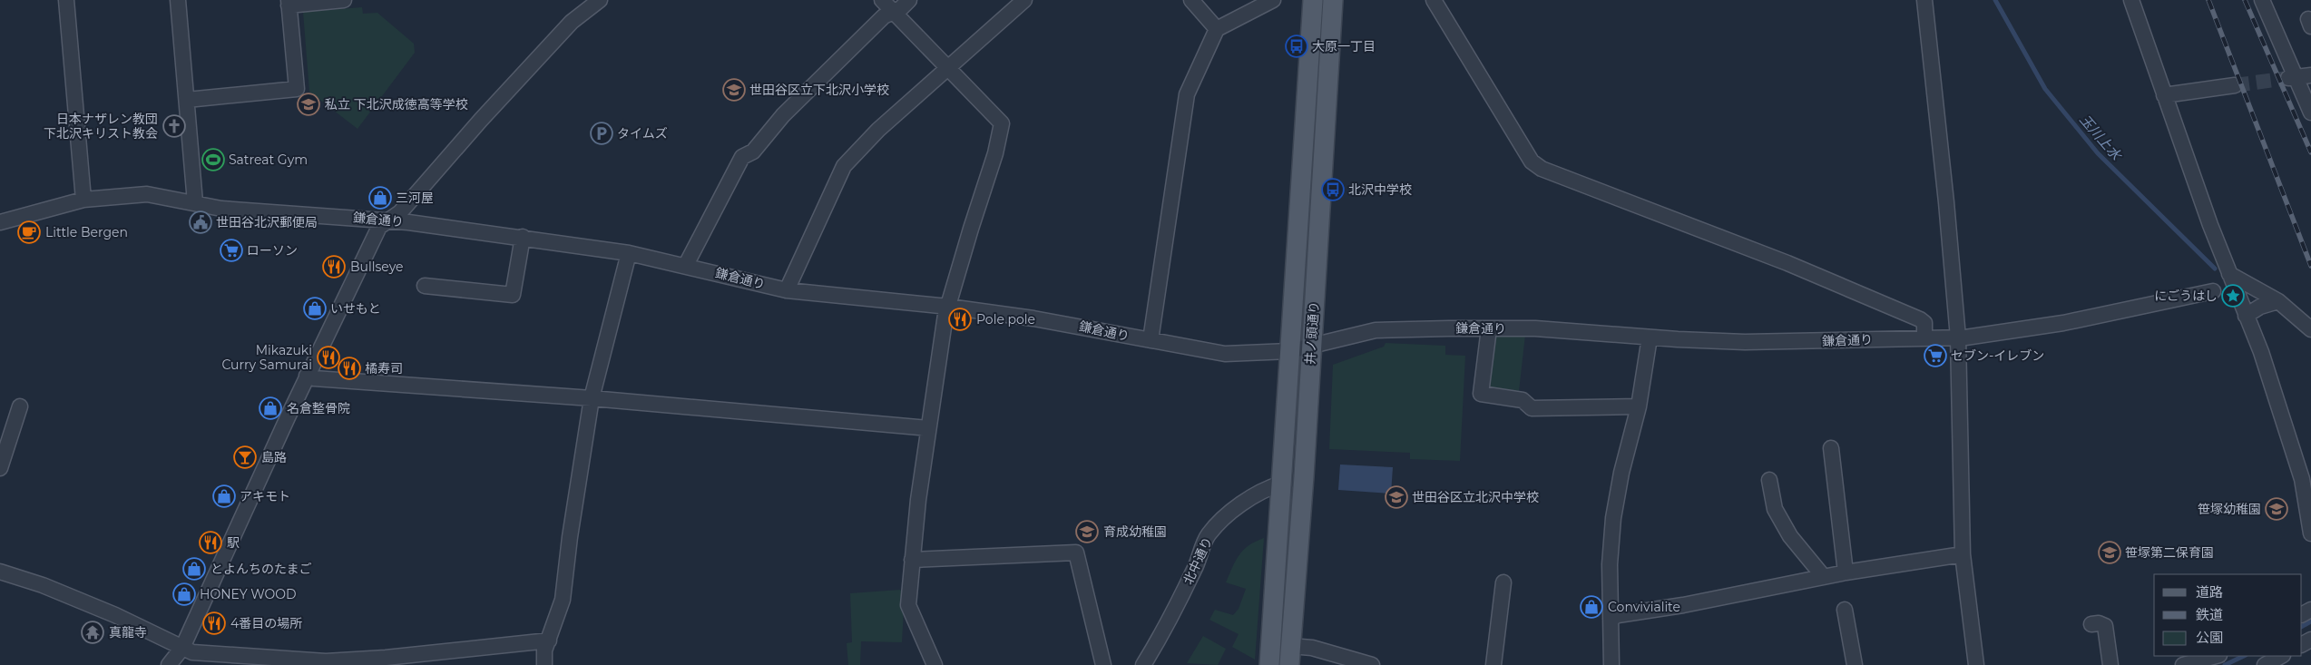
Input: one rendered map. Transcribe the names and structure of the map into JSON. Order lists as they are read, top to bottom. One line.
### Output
{"streets":{"main road":["井ノ頭通り"],"street":["鎌倉通り","北中通り"]},"crossings":[["鎌倉通り","井ノ頭通り"],["井ノ頭通り","北中通り"]],"water":["玉川上水"],"places":{"bus stop":["大原一丁目","北沢中学校"],"school or university":["世田谷区立下北沢小学校","私立 下北沢成徳高等学校","世田谷区立北沢中学校","笹塚幼稚園","育成幼稚園","笹塚第二保育園"],"church":["日本ナザレン教団 下北沢キリスト教会"],"parking":["タイムズ"],"sports":["Satreat Gym"],"shop":["三河屋","いせもと","名倉整骨院","アキモト","とよんちのたまご","HONEY WOOD","Convivialite"],"public building":["世田谷北沢郵便局"],"cafe":["Little Bergen"],"supermarket":["ローソン","セブン-イレブン"],"restaurant":["Bullseye","Pole pole","Mikazuki Curry Samurai","橘寿司","駅","4番目の場所"],"place":["にごうはし"],"bar":["島路"],"temple":["真龍寺"]},"legend":["道路","鉄道","公園"]}
